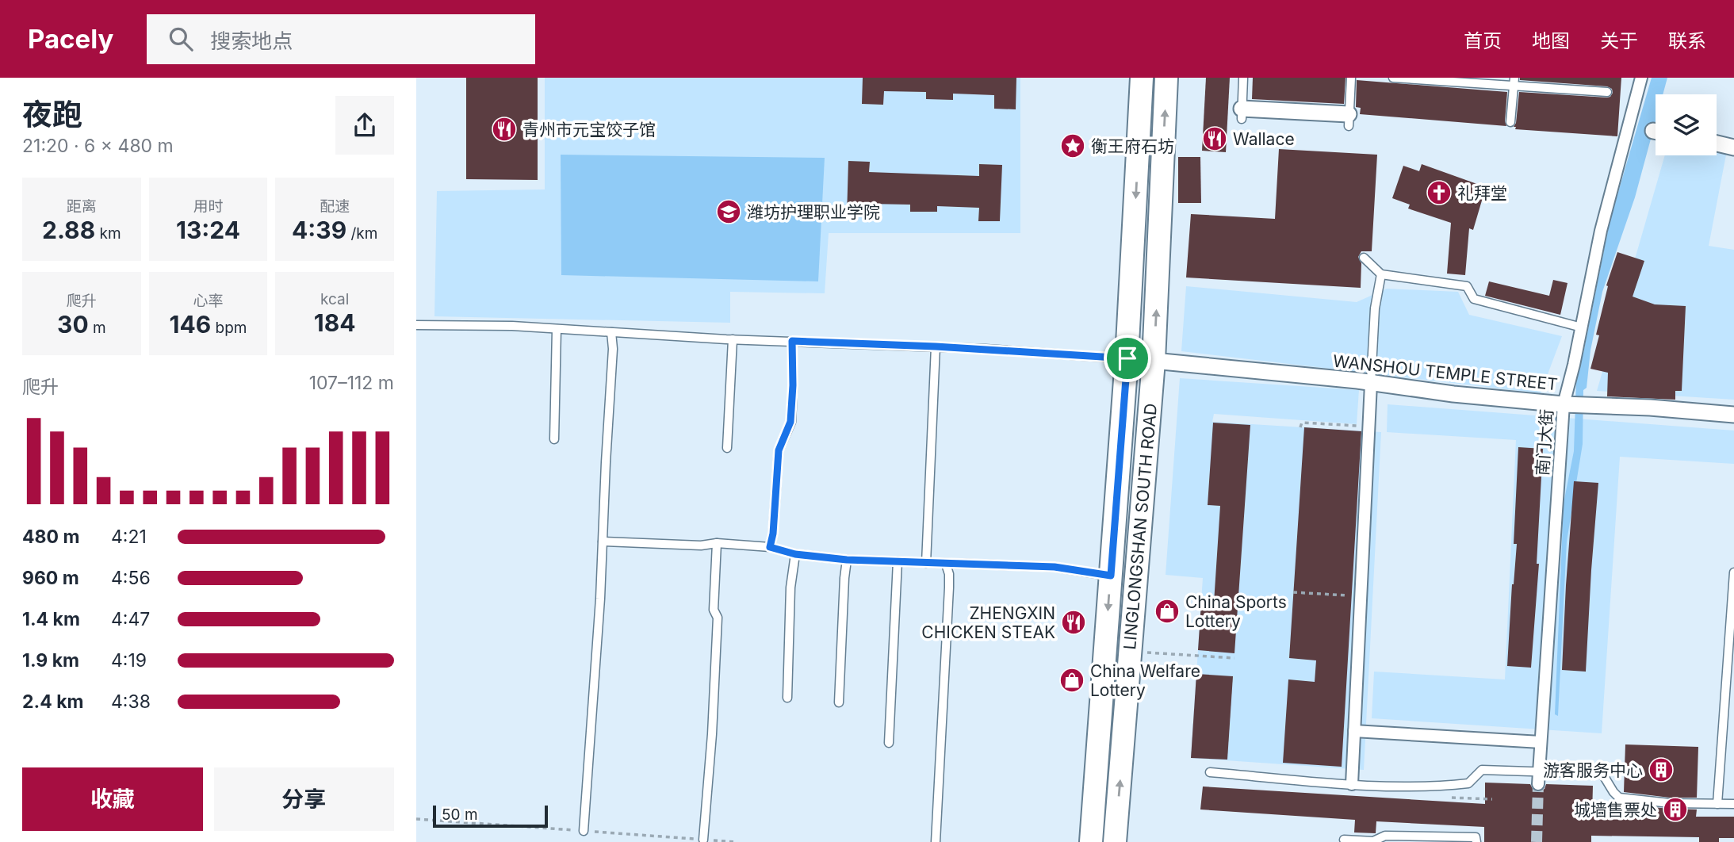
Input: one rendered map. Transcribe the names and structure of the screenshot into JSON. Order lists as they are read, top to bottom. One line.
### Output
{"streets":{"main road":["LINGLONGSHAN SOUTH ROAD"],"street":["WANSHOU TEMPLE STREET","南门大街"]},"crossings":[["WANSHOU TEMPLE STREET","南门大街"],["WANSHOU TEMPLE STREET","LINGLONGSHAN SOUTH ROAD"]],"places":{"restaurant":["青州市元宝饺子馆","Wallace","ZHENGXIN CHICKEN STEAK"],"place":["衡王府石坊"],"church":["礼拜堂"],"school or university":["潍坊护理职业学院"],"shop":["China Sports Lottery","China Welfare Lottery"],"building":["游客服务中心","城墙售票处"]},"scale_bar":"50 m","page":{"header":"Pacely","search":"搜索地点","nav":["首页","地图","关于","联系"],"heading":["夜跑","21:20 · 6 × 480 m"],"stats":[["距离","2.88 km"],["用时","13:24"],["配速","4:39 /km"],["爬升","30 m"],["心率","146 bpm"],["kcal","184"]],"chart":["爬升","107–112 m"],"list":[{"name":"480 m","note":"4:21"},{"name":"960 m","note":"4:56"},{"name":"1.4 km","note":"4:47"},{"name":"1.9 km","note":"4:19"},{"name":"2.4 km","note":"4:38"}],"buttons":["收藏","分享"],"scale":"50 m"}}
